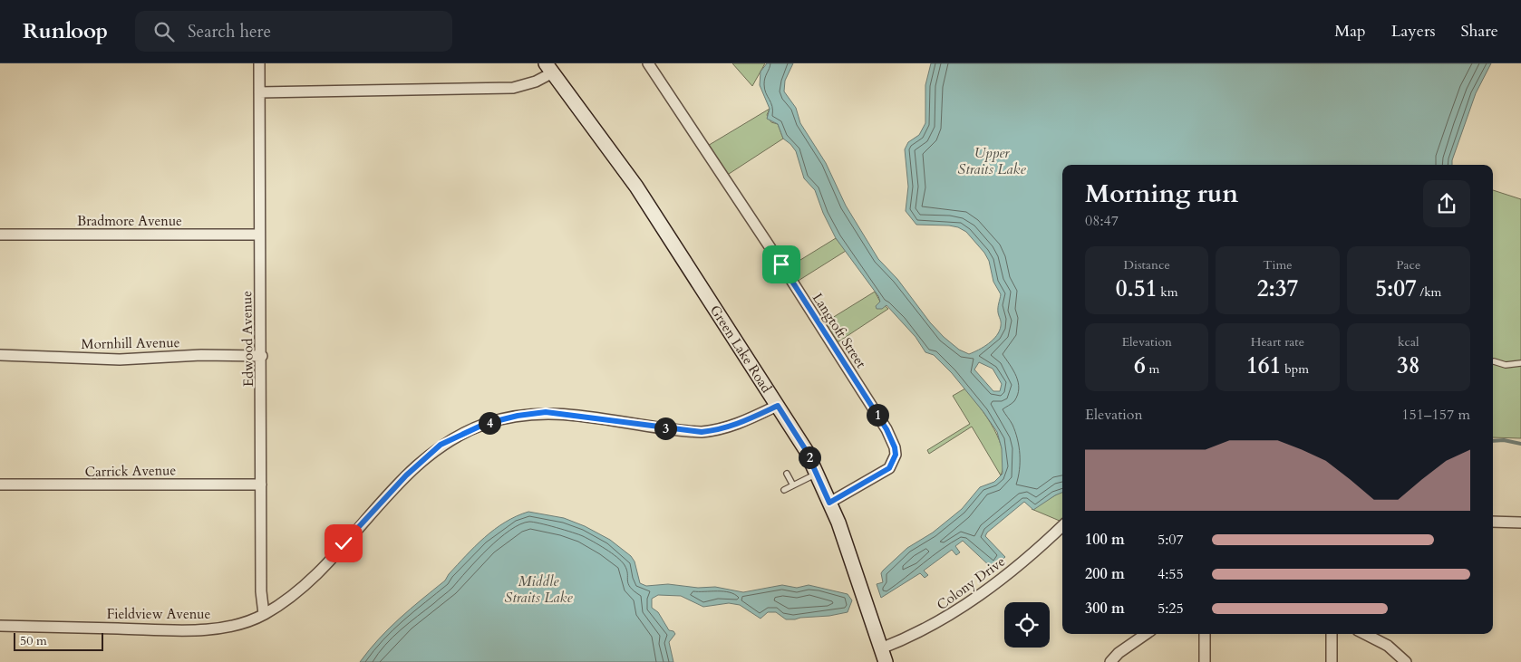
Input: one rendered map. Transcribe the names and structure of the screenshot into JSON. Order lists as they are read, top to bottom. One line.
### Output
{"streets":{"street":["Bradmore Avenue","Langtoft Street","Edwood Avenue","Mornhill Avenue","Green Lake Road","Carrick Avenue","Colony Drive","Fieldview Avenue"]},"crossings":[["Bradmore Avenue","Edwood Avenue"],["Langtoft Street","Green Lake Road"],["Edwood Avenue","Mornhill Avenue"],["Edwood Avenue","Carrick Avenue"],["Edwood Avenue","Fieldview Avenue"],["Green Lake Road","Colony Drive"],["Green Lake Road","Fieldview Avenue"]],"water":["Upper Straits Lake","Middle Straits Lake"],"scale_bar":"50 m","page":{"header":"Runloop","search":"Search here","nav":["Map","Layers","Share"],"heading":["Morning run","08:47"],"stats":[["Distance","0.51 km"],["Time","2:37"],["Pace","5:07 /km"],["Elevation","6 m"],["Heart rate","161 bpm"],["kcal","38"]],"chart":["Elevation","151–157 m"],"pins":["1","4","3","2"],"list":[{"name":"100 m","note":"5:07"},{"name":"200 m","note":"4:55"},{"name":"300 m","note":"5:25"}],"scale":"50 m"}}
